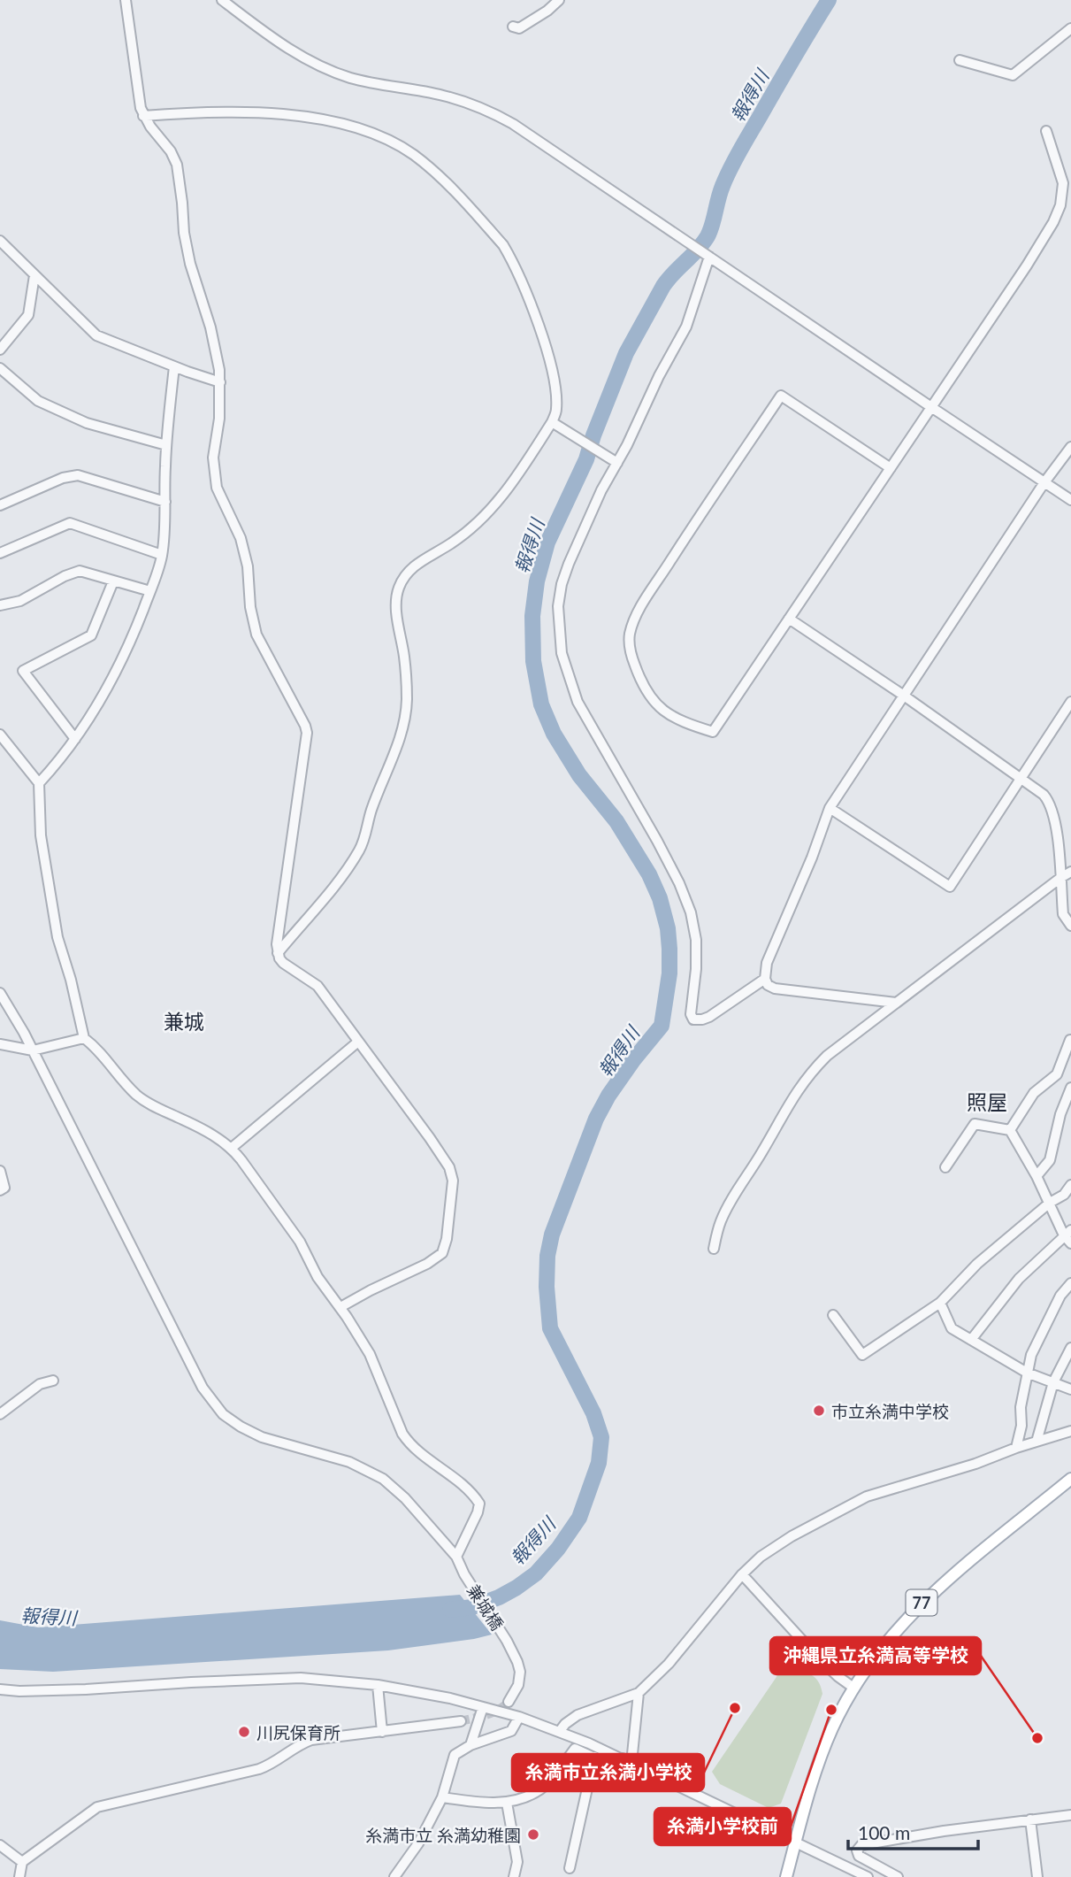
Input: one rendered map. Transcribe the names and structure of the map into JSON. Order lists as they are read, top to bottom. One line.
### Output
{"streets":{"main road":["77"],"street":["兼城橋"]},"districts":["兼城","照屋"],"water":["報得川"],"places":["市立糸満中学校","糸満市立糸満小学校","糸満小学校前","川尻保育所","沖縄県立糸満高等学校","糸満市立 糸満幼稚園"],"scale_bar":"100 m"}
